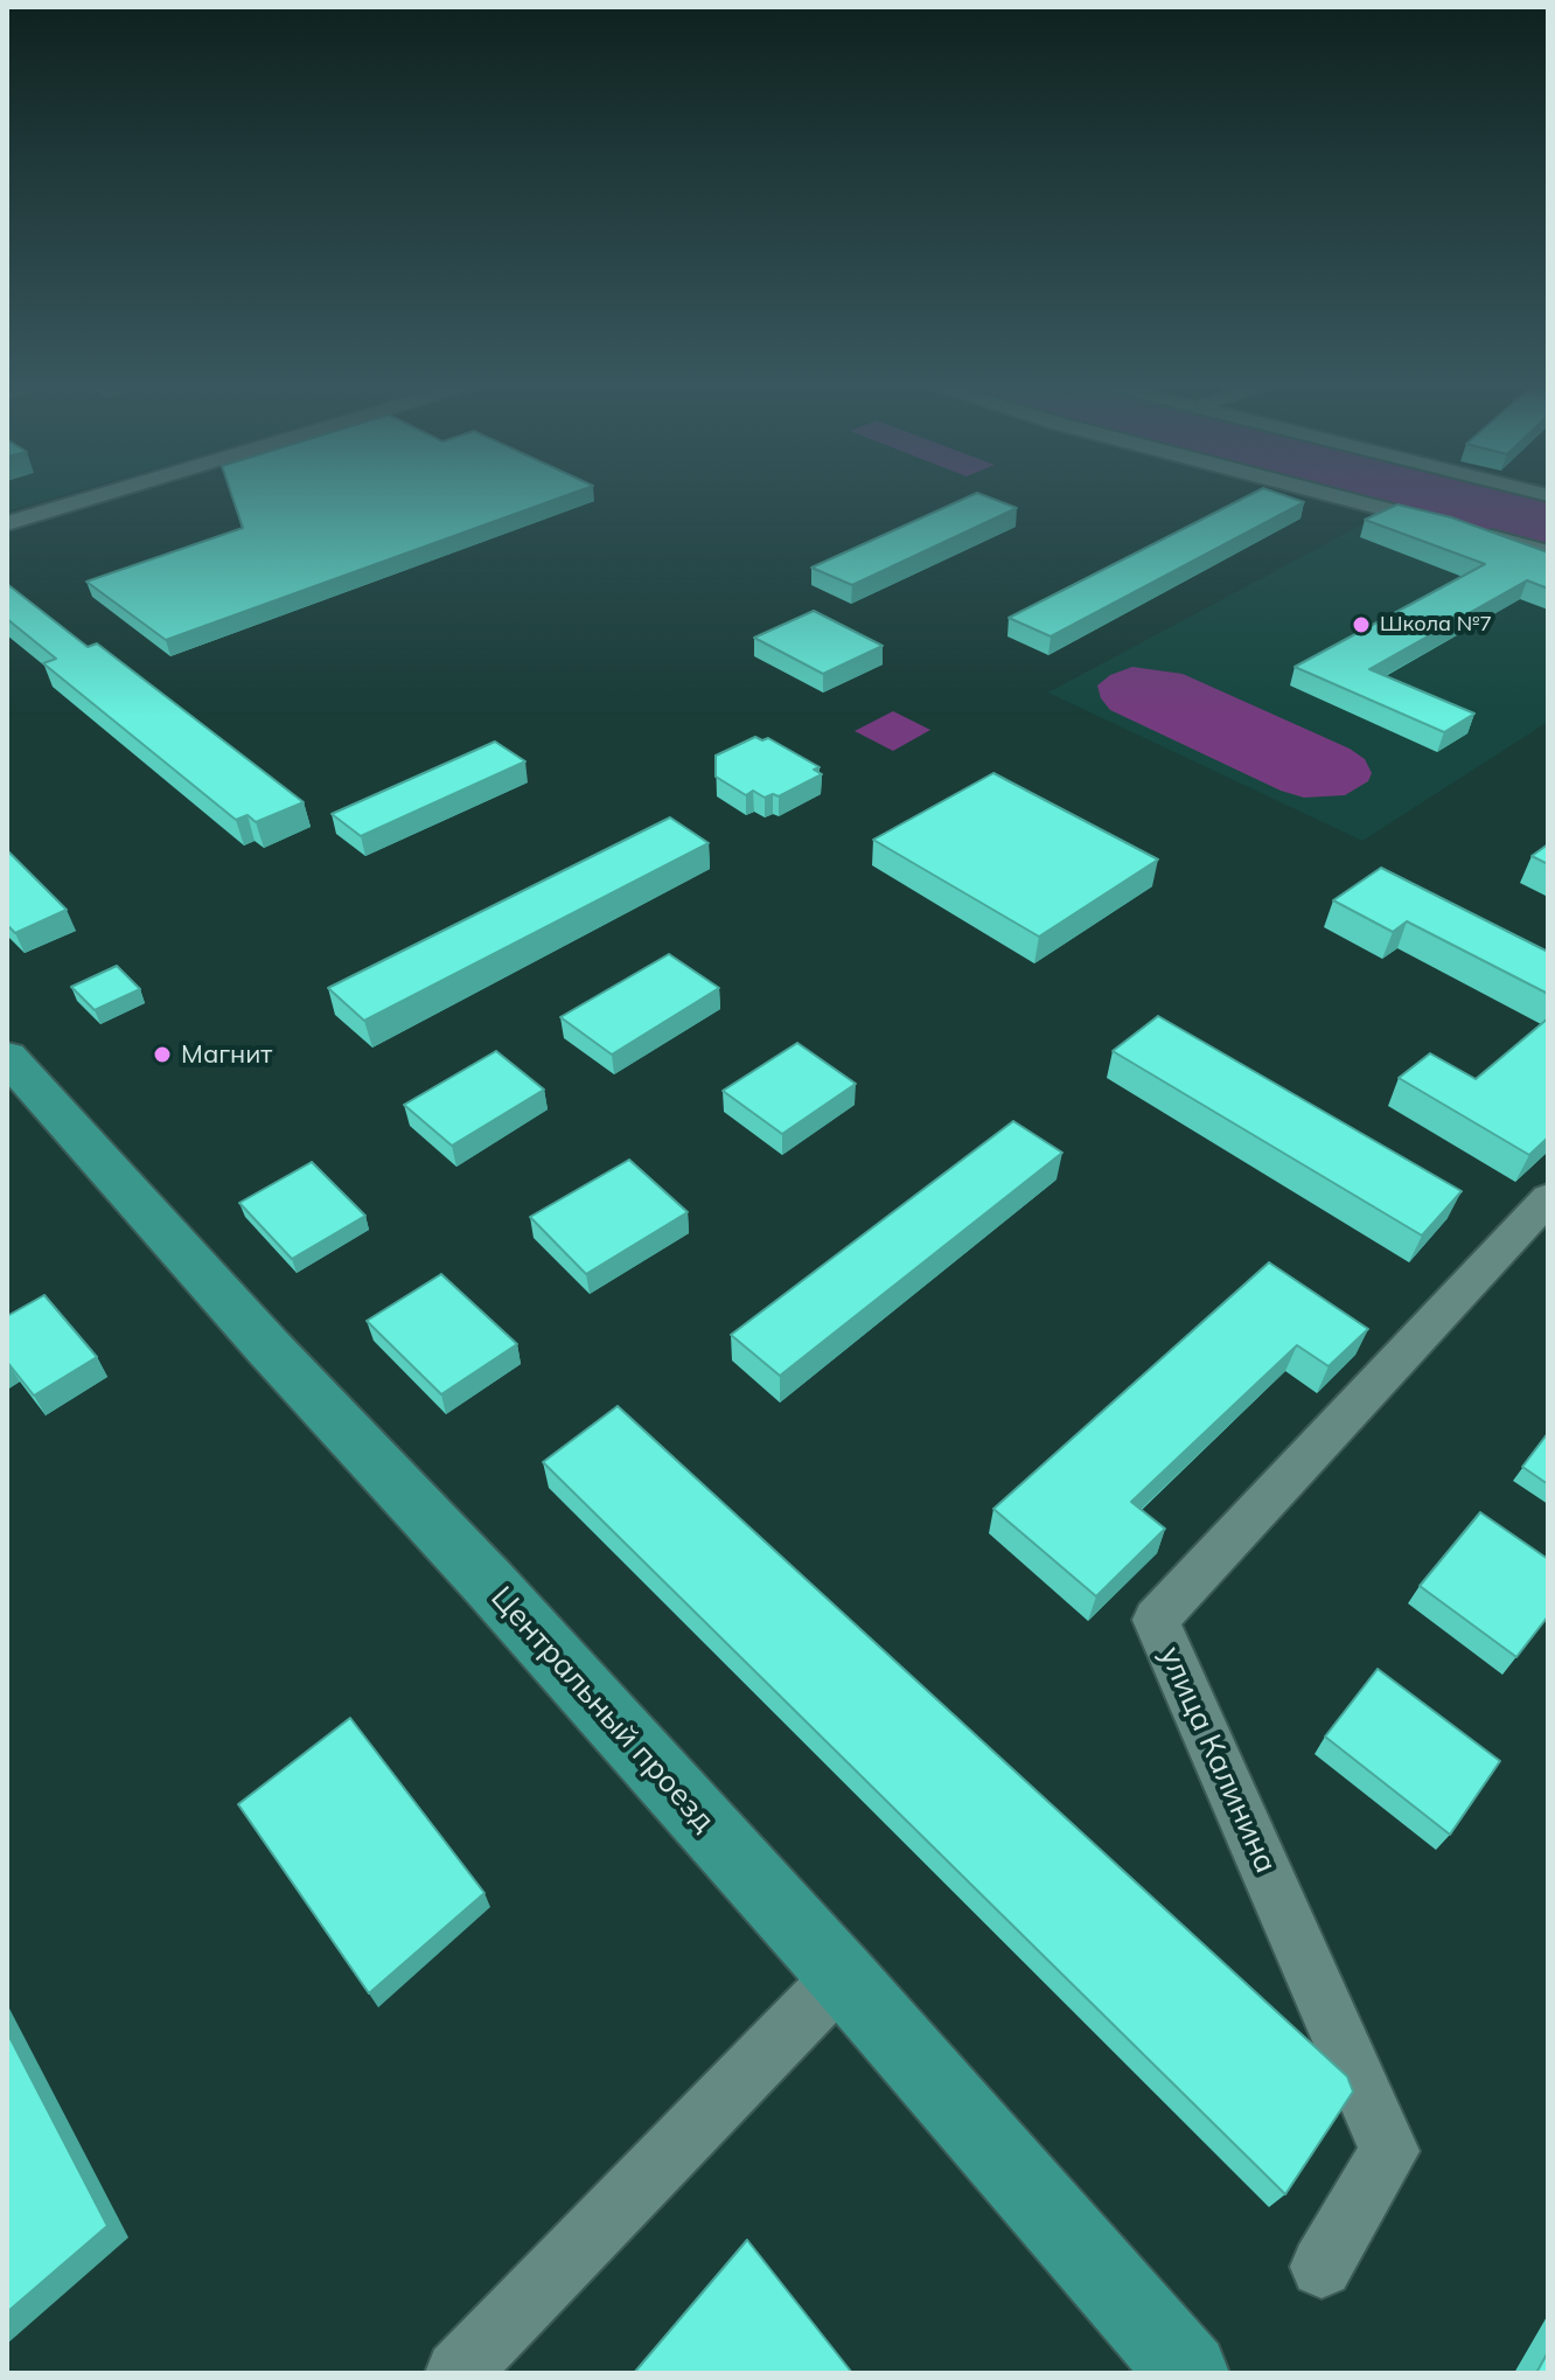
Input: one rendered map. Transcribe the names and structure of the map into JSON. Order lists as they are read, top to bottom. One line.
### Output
{"streets":{"main road":["Центральный проезд"],"street":["улица Калинина"]},"places":["Школа №7","Магнит"]}
